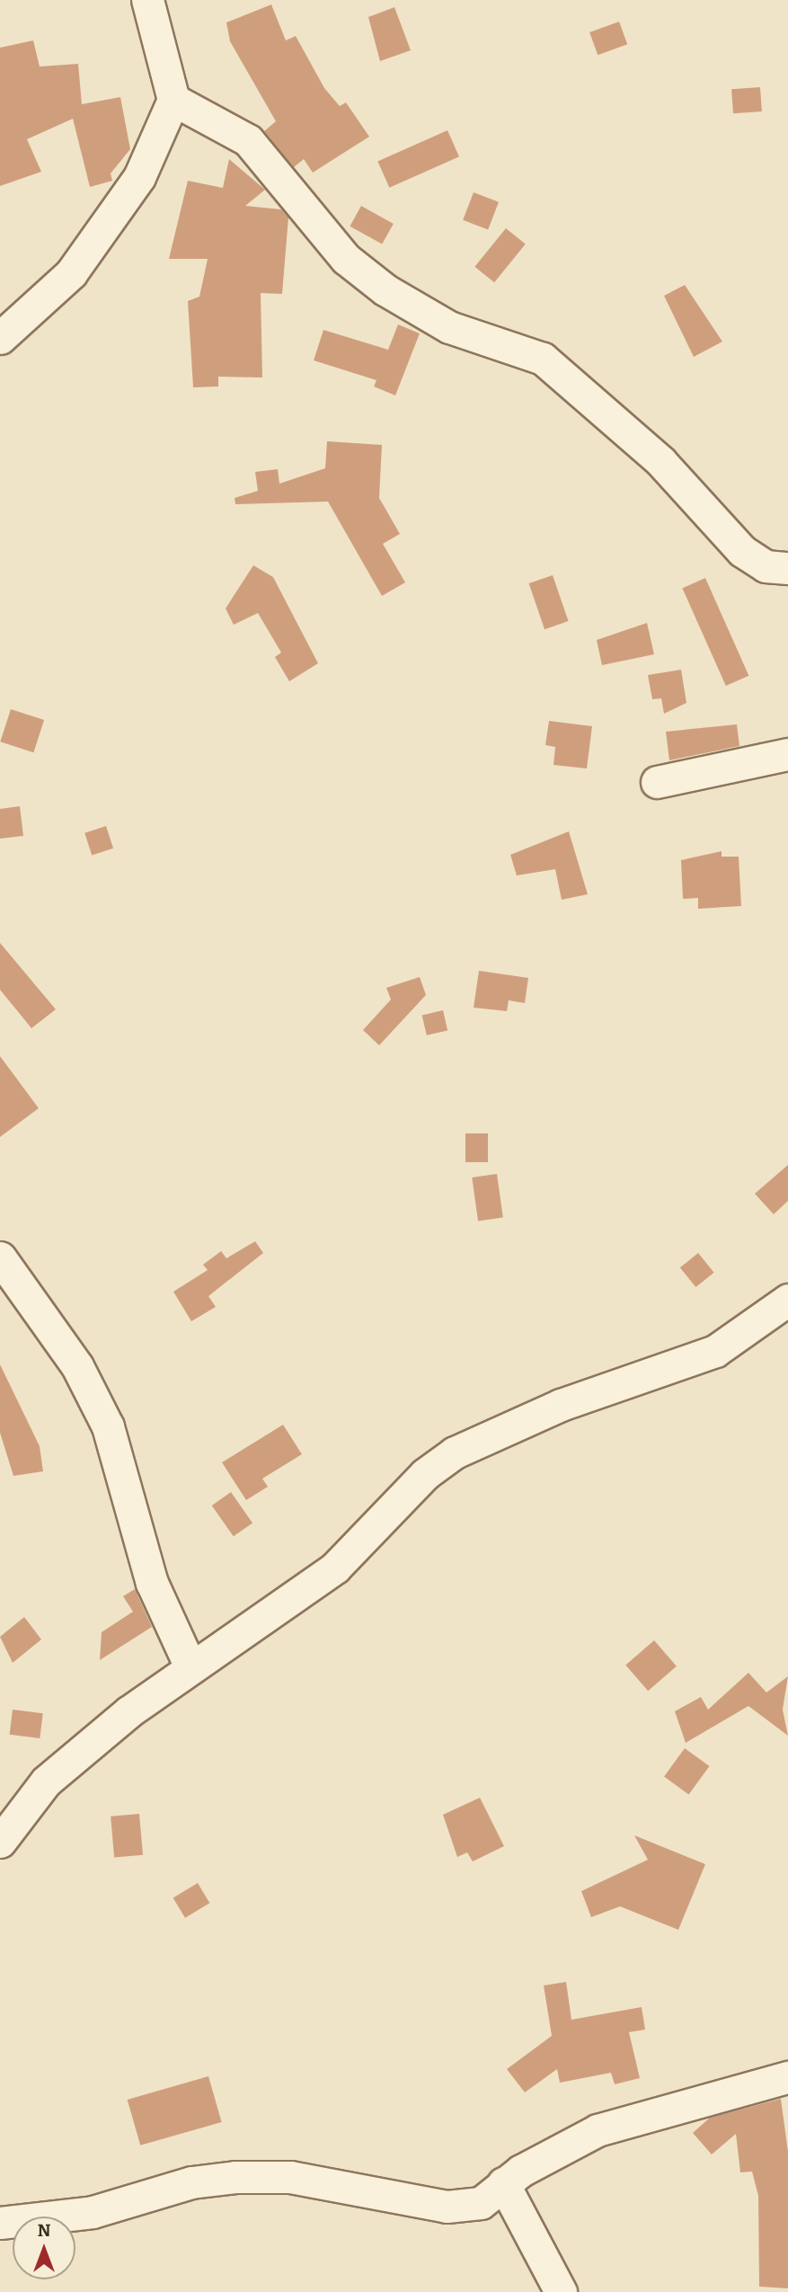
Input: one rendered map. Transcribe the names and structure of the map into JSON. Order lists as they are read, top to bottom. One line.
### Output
{"north":"top"}
